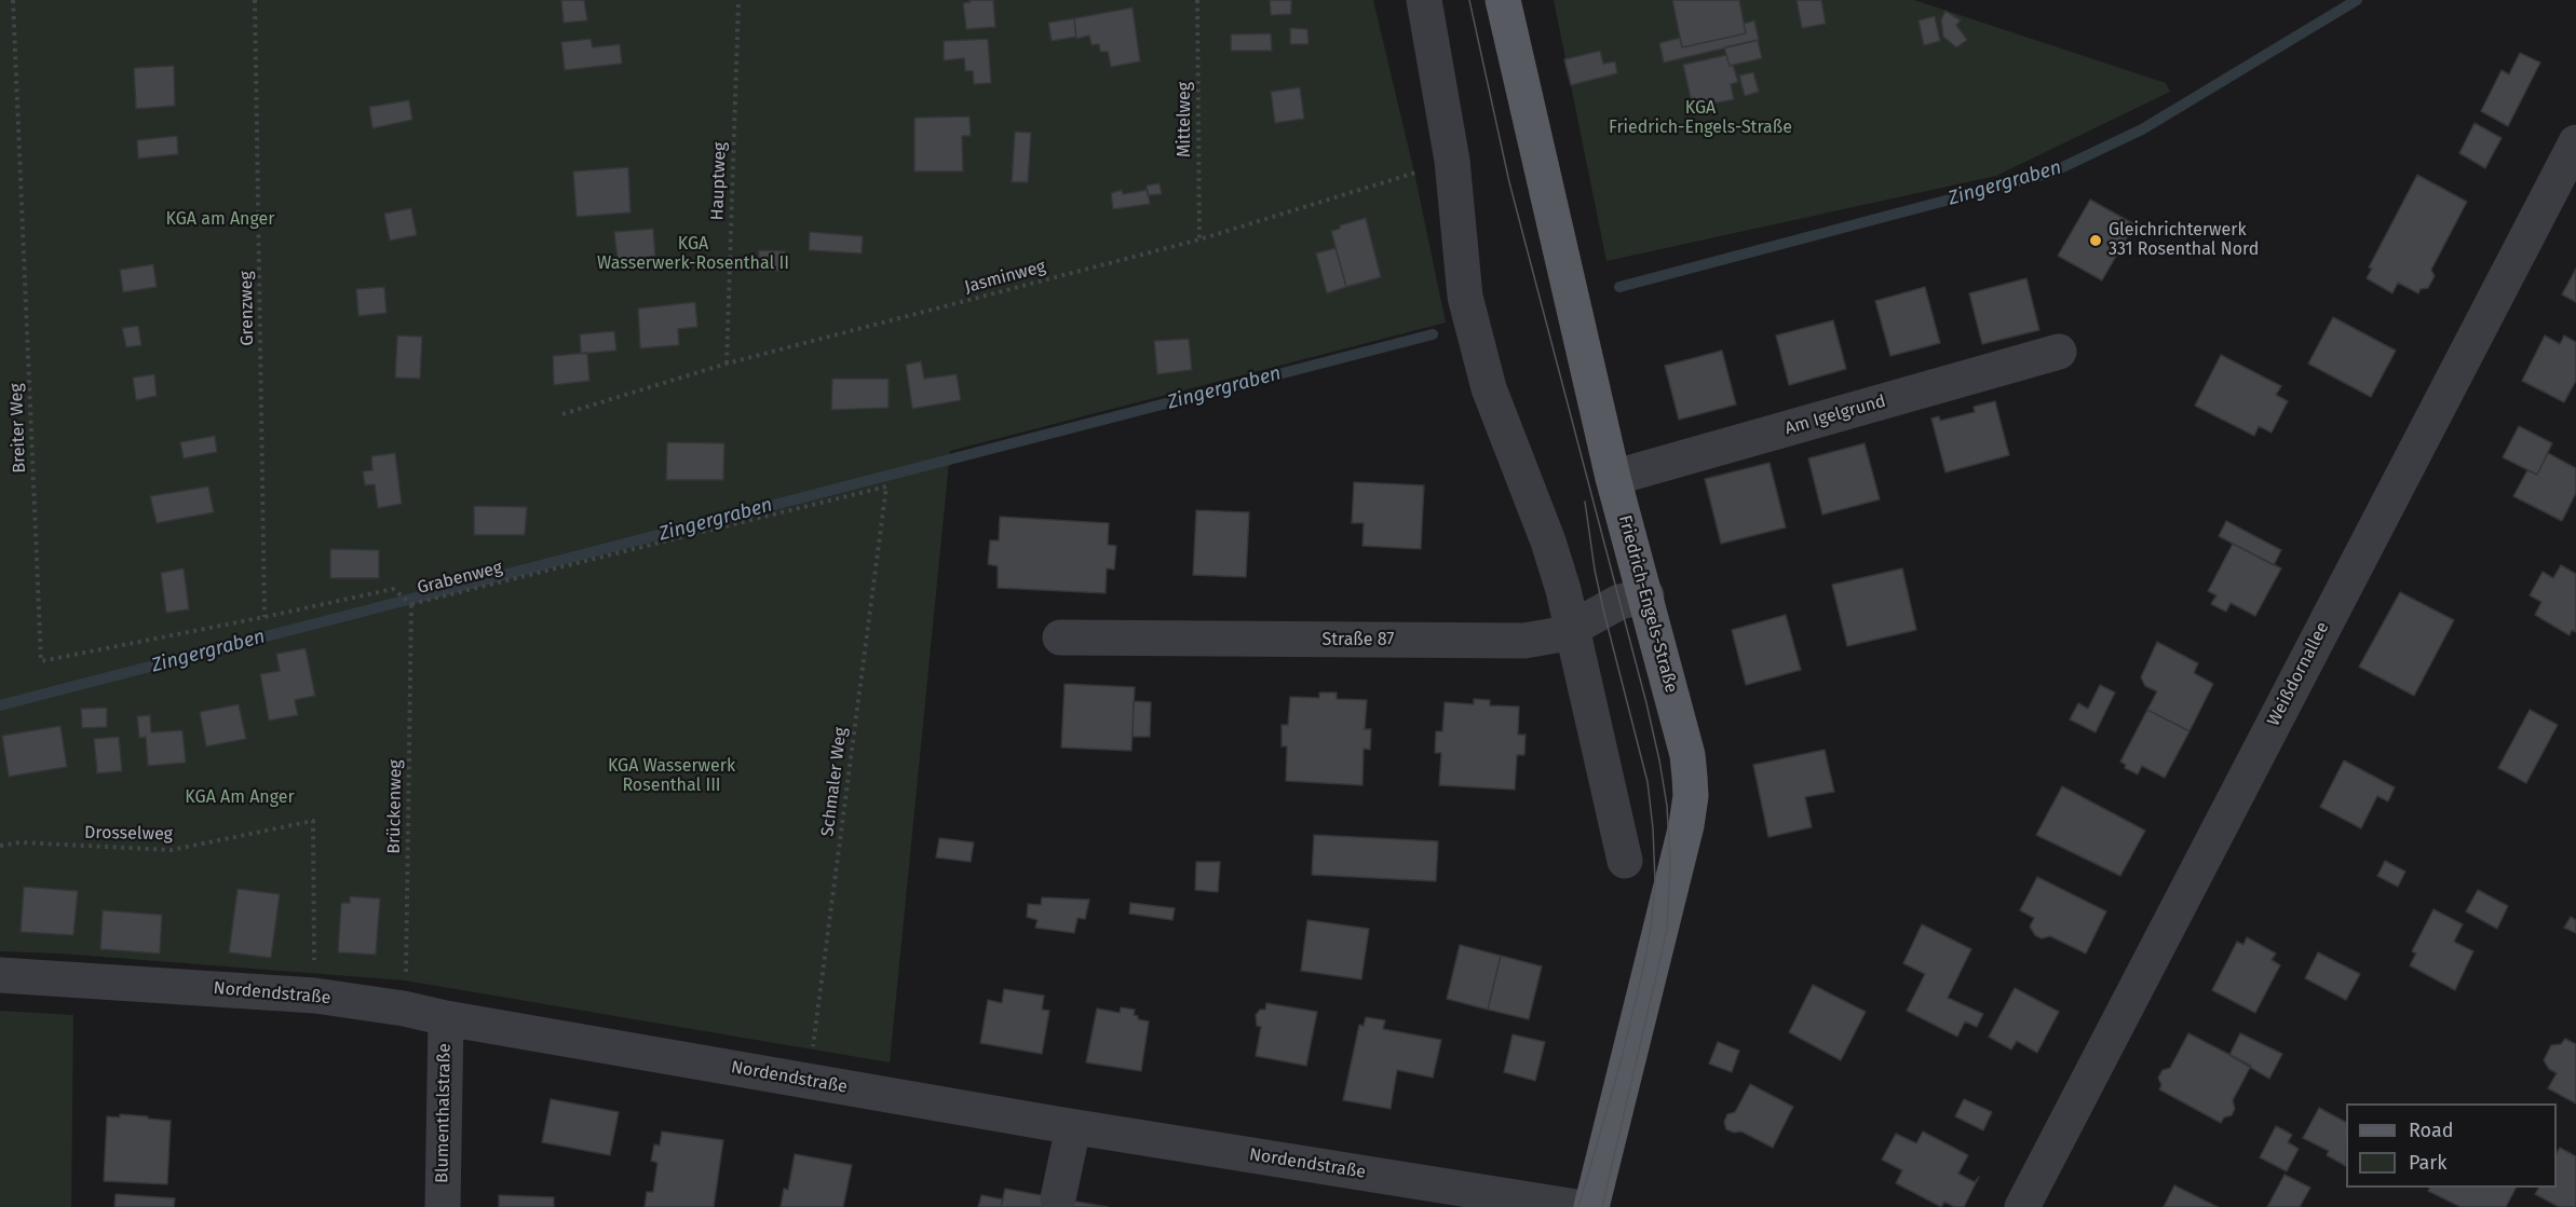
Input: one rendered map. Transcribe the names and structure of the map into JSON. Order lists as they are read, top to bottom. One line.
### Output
{"streets":{"main road":["Friedrich-Engels-Straße"],"street":["Am Igelgrund","Straße 87","Weißdornallee","Nordendstraße","Blumenthalstraße"],"path":["Mittelweg","Hauptweg","Jasminweg","Grenzweg","Breiter Weg","Grabenweg","Schmaler Weg","Brückenweg","Drosselweg"]},"crossings":[["Mittelweg","Jasminweg"],["Hauptweg","Jasminweg"],["Grenzweg","Grabenweg"],["Am Igelgrund","Friedrich-Engels-Straße"],["Breiter Weg","Grabenweg"],["Grabenweg","Schmaler Weg"],["Grabenweg","Brückenweg"],["Friedrich-Engels-Straße","Straße 87"],["Schmaler Weg","Nordendstraße"],["Brückenweg","Nordendstraße"],["Drosselweg","Nordendstraße"],["Nordendstraße","Blumenthalstraße"]],"water":["Zingergraben"],"parks":["KGA Friedrich-Engels-Straße","KGA am Anger","KGA Wasserwerk-Rosenthal II","KGA Wasserwerk Rosenthal III","KGA Am Anger"],"places":["Gleichrichterwerk 331 Rosenthal Nord"],"legend":["Road","Park"]}
